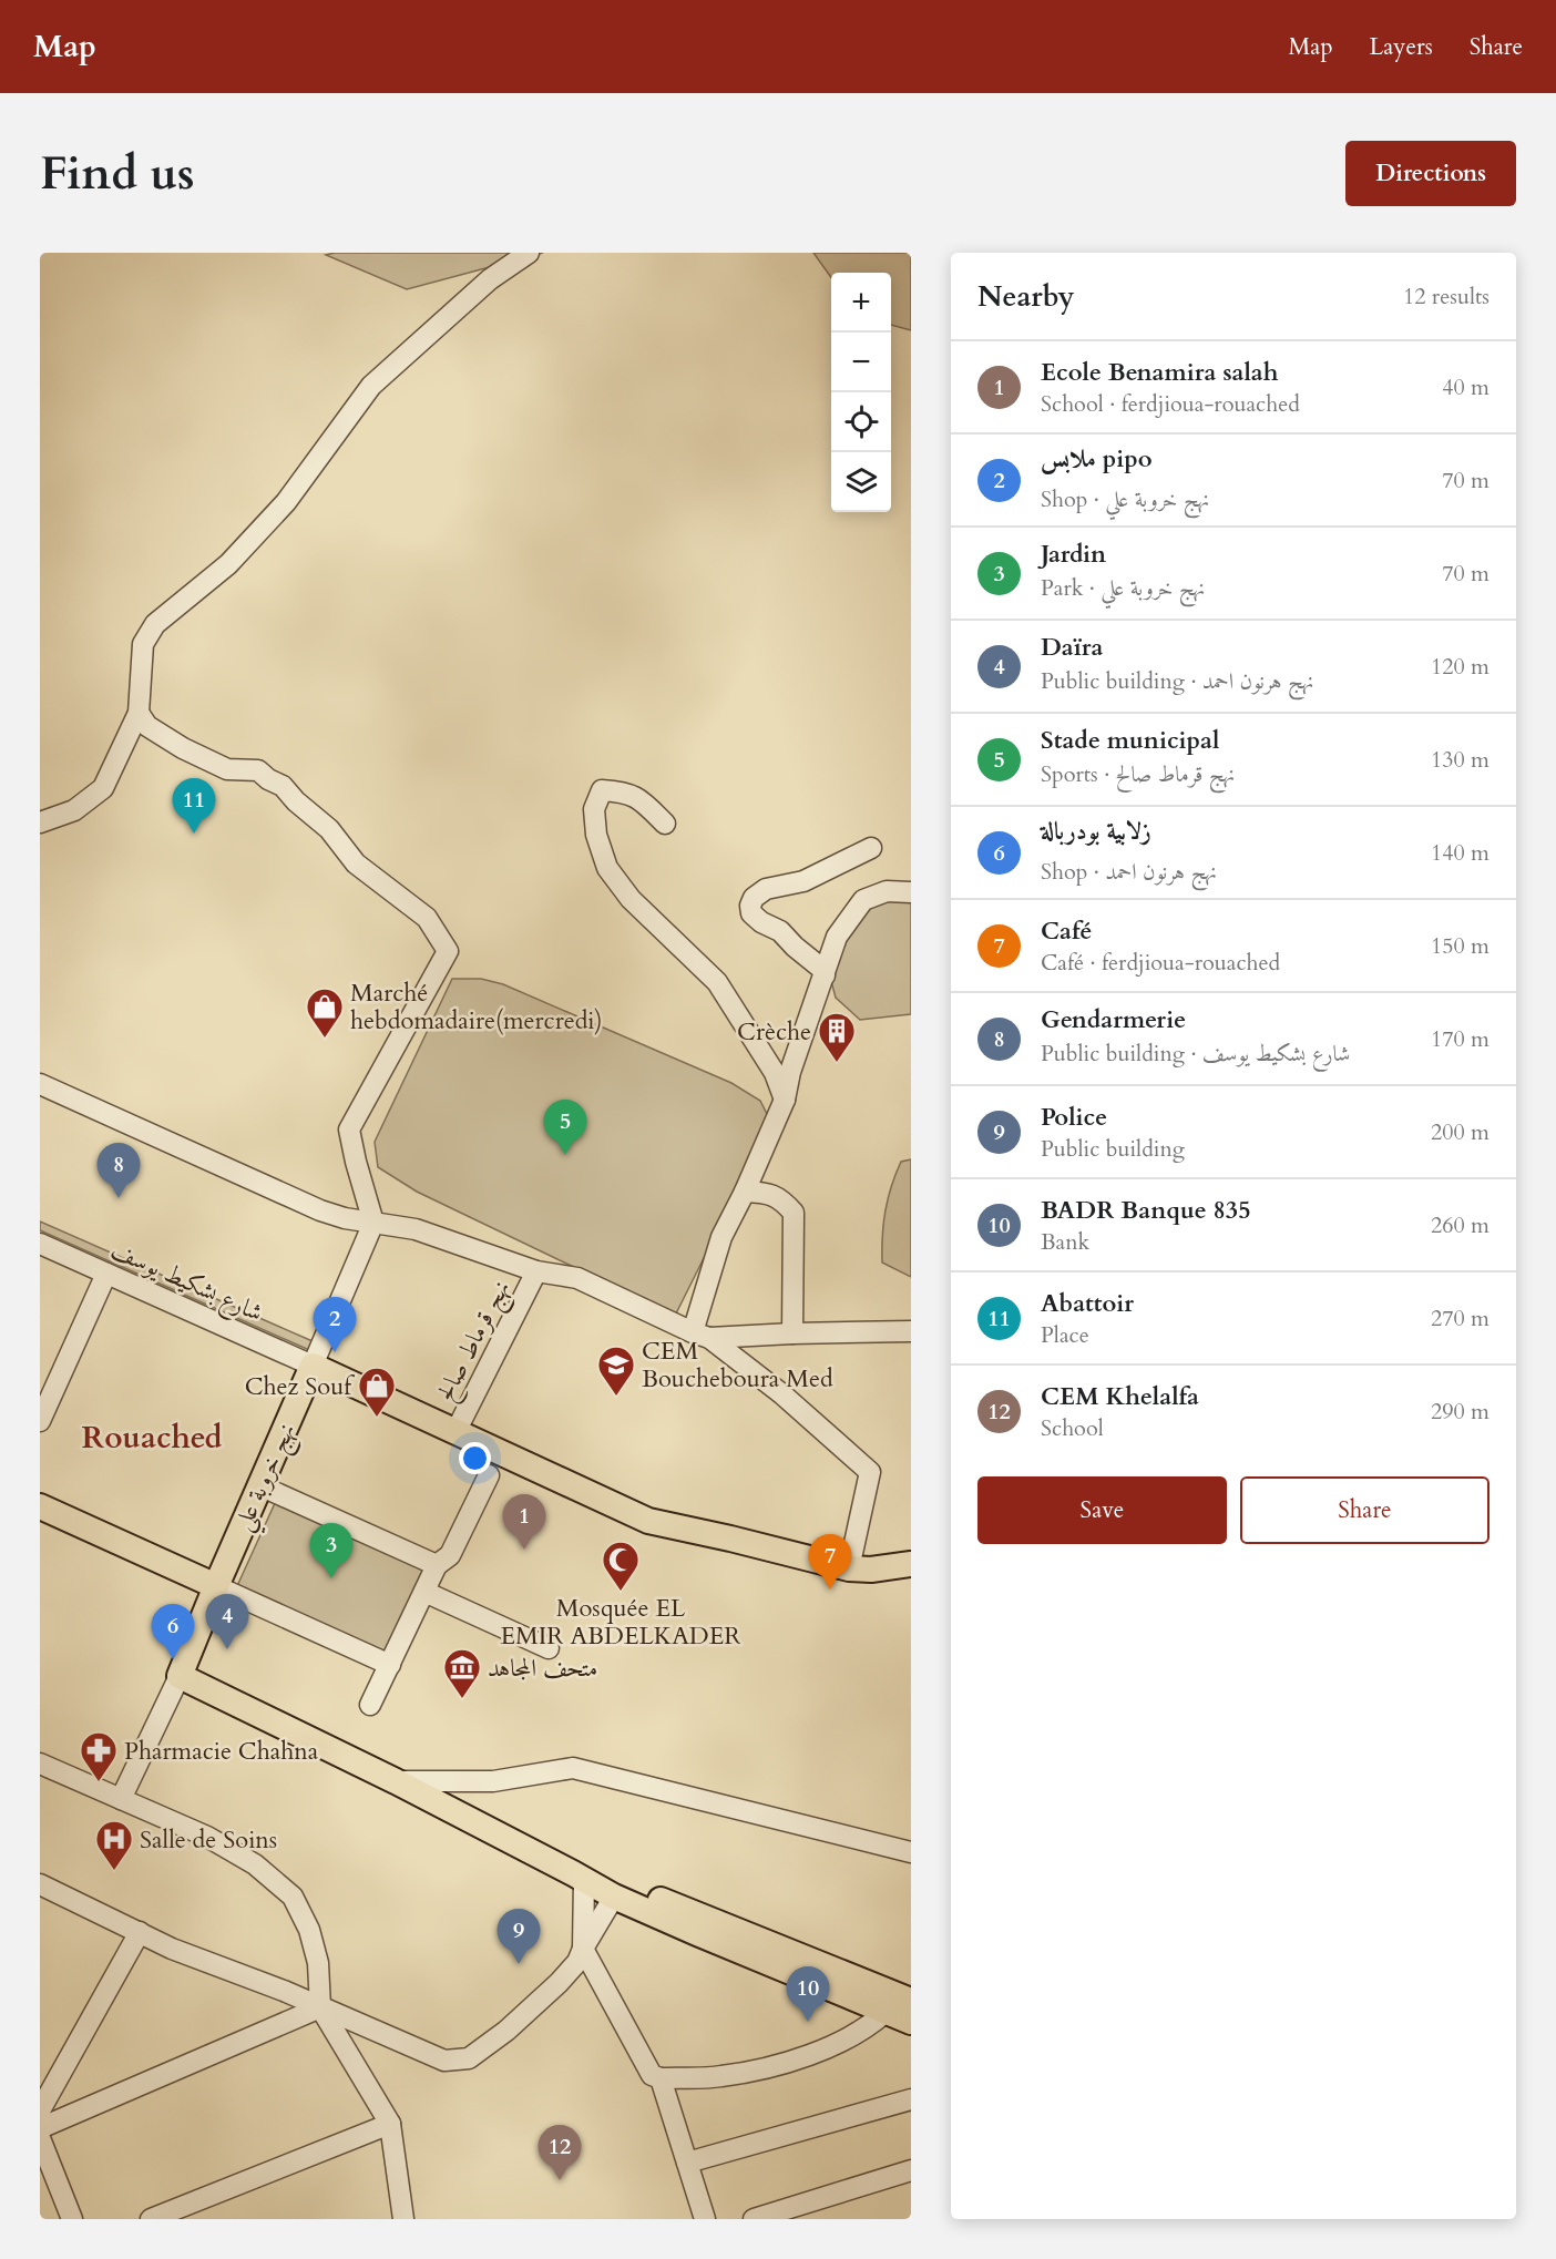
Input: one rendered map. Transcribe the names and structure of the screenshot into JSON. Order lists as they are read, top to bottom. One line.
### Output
{"streets":{"main road":["نهج خروبة علي"],"street":["شارع بشكيط يوسف","نهج قرماط صالح"]},"crossings":[["شارع بشكيط يوسف","نهج خروبة علي"]],"districts":["Rouached"],"places":{"shop":["Marché hebdomadaire(mercredi)","Chez Souf"],"building":["Crèche"],"school or university":["CEM Boucheboura Med"],"mosque":["Mosquée EL EMIR ABDELKADER"],"museum":["متحف المجاهد"],"pharmacy":["Pharmacie Chahna"],"hospital":["Salle de Soins"]},"page":{"header":"Map","nav":["Map","Layers","Share"],"buttons":["Directions",["Save","Share"]],"title":"Find us","heading":["Nearby","12 results"],"map_buttons":["+","−"],"list":[{"mark":"1","name":"Ecole Benamira salah","note":"School · ferdjioua-rouached","value":"40 m"},{"mark":"2","name":"ملابس pipo","note":"Shop · نهج خروبة علي","value":"70 m"},{"mark":"3","name":"Jardin","note":"Park · نهج خروبة علي","value":"70 m"},{"mark":"4","name":"Daïra","note":"Public building · نهج هرنون احمد","value":"120 m"},{"mark":"5","name":"Stade municipal","note":"Sports · نهج قرماط صالح","value":"130 m"},{"mark":"6","name":"زلابية بودربالة","note":"Shop · نهج هرنون احمد","value":"140 m"},{"mark":"7","name":"Café","note":"Café · ferdjioua-rouached","value":"150 m"},{"mark":"8","name":"Gendarmerie","note":"Public building · شارع بشكيط يوسف","value":"170 m"},{"mark":"9","name":"Police","note":"Public building","value":"200 m"},{"mark":"10","name":"BADR Banque 835","note":"Bank","value":"260 m"},{"mark":"11","name":"Abattoir","note":"Place","value":"270 m"},{"mark":"12","name":"CEM Khelalfa","note":"School","value":"290 m"}],"pins":["11","5","8","2","1","3","7","4","6","9","10","12"]}}
